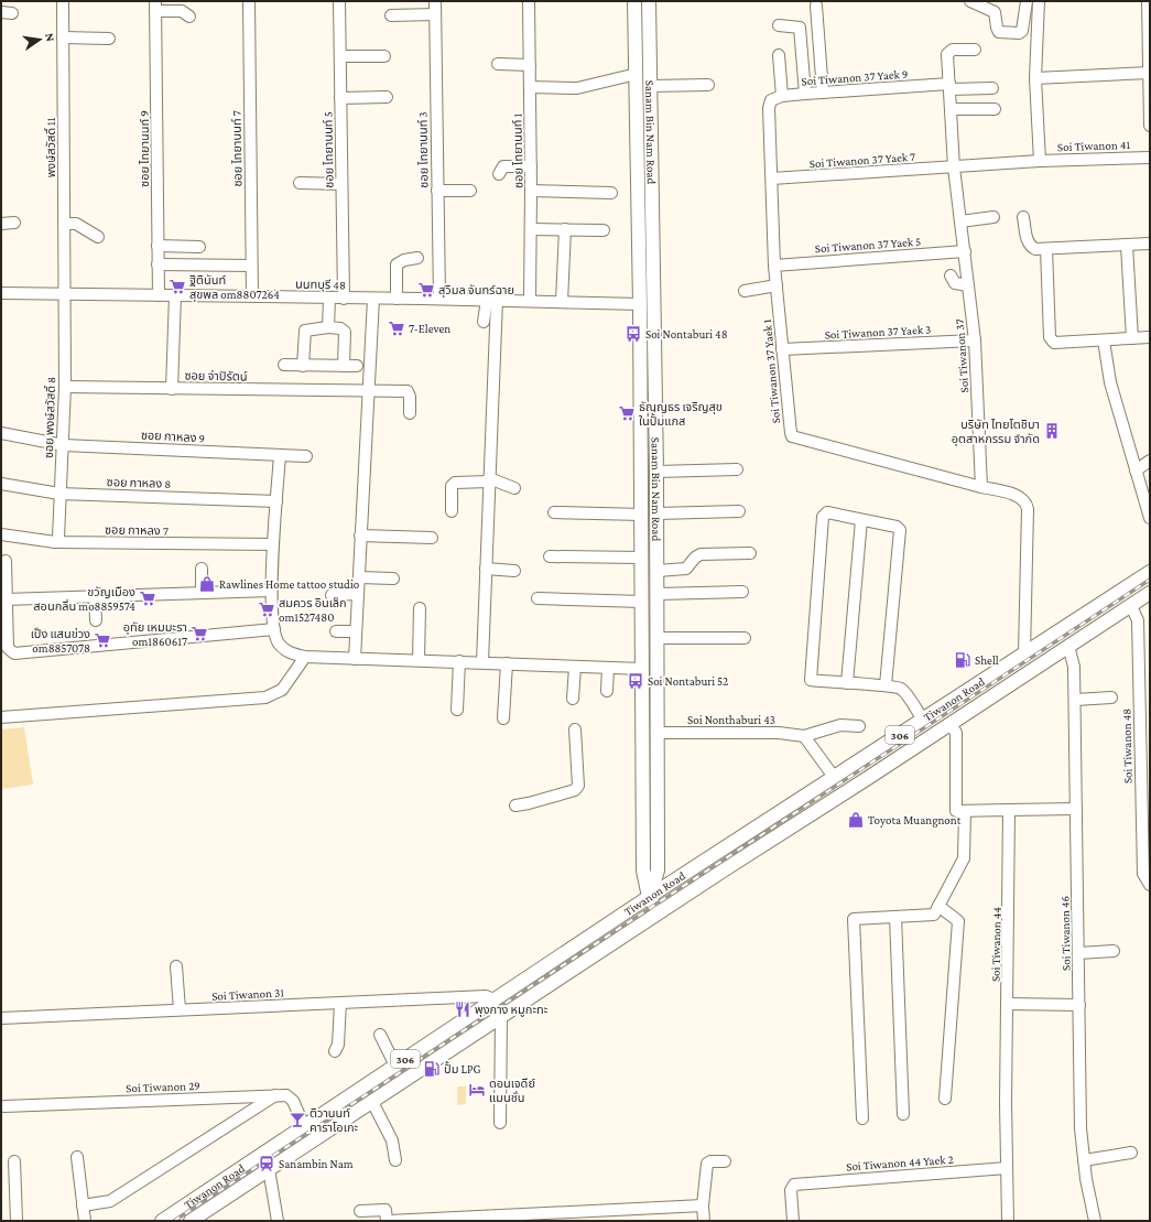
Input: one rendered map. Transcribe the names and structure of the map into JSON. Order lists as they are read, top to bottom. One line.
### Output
{"streets":{"main road":["Sanam Bin Nam Road","Tiwanon Road","306"],"street":["Soi Tiwanon 37 Yaek 9","Soi Tiwanon 41","พงษ์สวัสดิ์ 11","ซอย ไทยานนท์ 9","ซอย ไทยานนท์ 7","ซอย ไทยานนท์ 5","ซอย ไทยานนท์ 3","ซอย ไทยานนท์ 1","Soi Tiwanon 37 Yaek 7","Soi Tiwanon 37 Yaek 5","นนทบุรี 48","Soi Tiwanon 37 Yaek 3","Soi Tiwanon 37","Soi Tiwanon 37 Yaek 1","ซอย จ่าปิรัตน์","ซอย พงษ์สวัสดิ์ 8","ซอย กาหลง 9","ซอย กาหลง 8","ซอย กาหลง 7","Soi Nonthaburi 43","Soi Tiwanon 48","Soi Tiwanon 46","Soi Tiwanon 44","Soi Tiwanon 31","Soi Tiwanon 29","Soi Tiwanon 44 Yaek 2"]},"crossings":[["Soi Tiwanon 37 Yaek 9","Soi Tiwanon 37"],["Soi Tiwanon 37 Yaek 9","Soi Tiwanon 37 Yaek 1"],["Sanam Bin Nam Road","นนทบุรี 48"],["Sanam Bin Nam Road","Tiwanon Road"],["Sanam Bin Nam Road","Soi Nonthaburi 43"],["Soi Tiwanon 41","Soi Tiwanon 37 Yaek 7"],["Soi Tiwanon 41","Soi Tiwanon 37"],["พงษ์สวัสดิ์ 11","นนทบุรี 48"],["พงษ์สวัสดิ์ 11","ซอย พงษ์สวัสดิ์ 8"],["ซอย ไทยานนท์ 9","นนทบุรี 48"],["ซอย ไทยานนท์ 7","นนทบุรี 48"],["ซอย ไทยานนท์ 5","นนทบุรี 48"],["ซอย ไทยานนท์ 3","นนทบุรี 48"],["ซอย ไทยานนท์ 1","นนทบุรี 48"],["Soi Tiwanon 37 Yaek 7","Soi Tiwanon 37"],["Soi Tiwanon 37 Yaek 7","Soi Tiwanon 37 Yaek 1"],["Soi Tiwanon 37 Yaek 5","Soi Tiwanon 37"],["Soi Tiwanon 37 Yaek 5","Soi Tiwanon 37 Yaek 1"],["นนทบุรี 48","ซอย พงษ์สวัสดิ์ 8"],["Soi Tiwanon 37 Yaek 3","Soi Tiwanon 37"],["Soi Tiwanon 37 Yaek 3","Soi Tiwanon 37 Yaek 1"],["Soi Tiwanon 37","Soi Tiwanon 37 Yaek 1"],["ซอย จ่าปิรัตน์","ซอย พงษ์สวัสดิ์ 8"],["ซอย พงษ์สวัสดิ์ 8","ซอย กาหลง 9"],["ซอย พงษ์สวัสดิ์ 8","ซอย กาหลง 8"],["ซอย พงษ์สวัสดิ์ 8","ซอย กาหลง 7"],["Tiwanon Road","Soi Tiwanon 48"],["Tiwanon Road","Soi Tiwanon 46"],["Tiwanon Road","Soi Tiwanon 31"],["Tiwanon Road","Soi Tiwanon 29"],["Soi Tiwanon 44","Soi Tiwanon 44 Yaek 2"]],"places":{"supermarket":["ฐิตินันท์ สุขพล om8807264","สุวิมล จันทร์ฉาย","7-Eleven","ธัญญธร เจริญสุข ในปั้มแกส","ขวัญเมือง สอนกลิ่น mo8859574","สมควร อินเล็ก om1527480","อุทัย เหมมะรา om1860617","เป็ง แสนข่วง om8857078"],"bus stop":["Soi Nontaburi 48","Soi Nontaburi 52"],"building":["บริษัท ไทยโตชิบา อุตสาหกรรม จำกัด"],"shop":["Rawlines Home tattoo studio","Toyota Muangnont"],"fuel station":["Shell","ปั้ม LPG"],"restaurant":["พุงกาง หมูกะทะ"],"hotel":["ดอนเจดีย์ แมนชั่น"],"bar":["ติวานนท์ คาราโอเกะ"],"station":["Sanambin Nam"]},"north":"right"}
